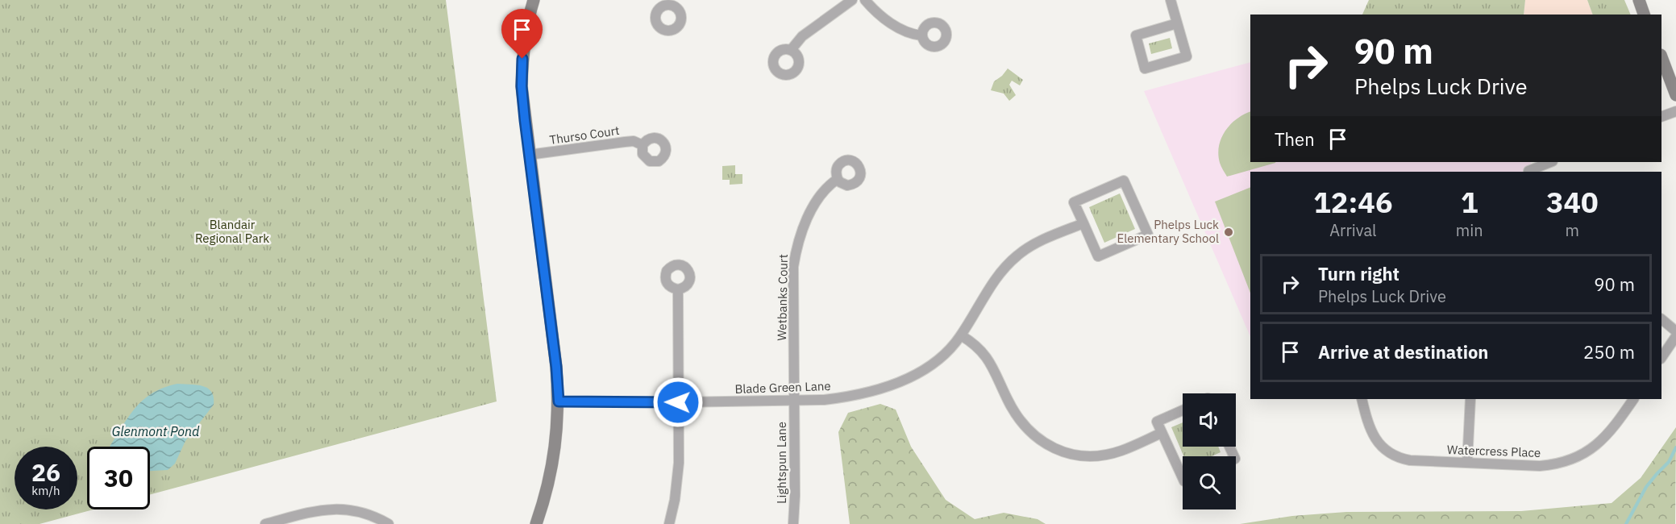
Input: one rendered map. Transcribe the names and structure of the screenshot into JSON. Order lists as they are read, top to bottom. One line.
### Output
{"streets":{"street":["Thurso Court","Wetbanks Court","Blade Green Lane","Watercress Place","Lightspun Lane"]},"crossings":[["Wetbanks Court","Blade Green Lane"],["Wetbanks Court","Lightspun Lane"],["Blade Green Lane","Lightspun Lane"]],"water":["Glenmont Pond"],"parks":["Blandair Regional Park"],"places":["Phelps Luck Elementary School"],"page":{"turn":["90 m","Phelps Luck Drive"],"then":"Then","eta":["12:46","Arrival","1","min","340","m"],"list":[{"name":"Turn right","note":"Phelps Luck Drive","value":"90 m"},{"name":"Arrive at destination","value":"250 m"}],"speed":"26 km/h","limit":"30"}}
